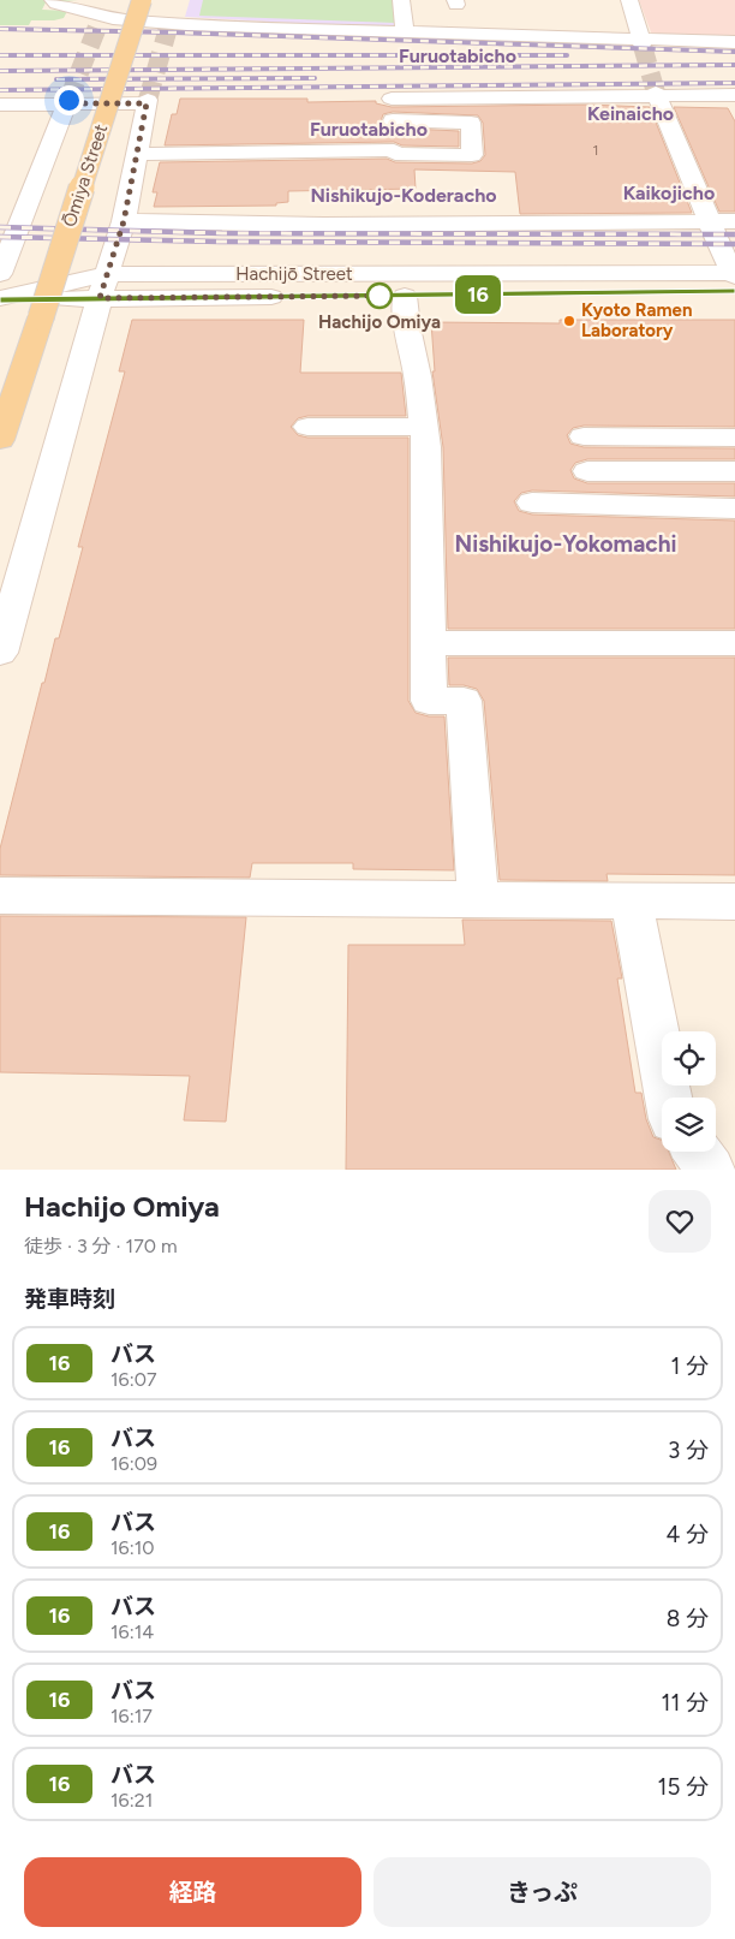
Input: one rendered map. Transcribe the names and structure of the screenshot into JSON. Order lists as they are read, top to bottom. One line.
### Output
{"streets":{"main road":["Ōmiya Street"],"street":["Hachijō Street"]},"districts":["Furuotabicho","Keinaicho","Furuotabicho","Kaikojicho","Nishikujo-Koderacho","Nishikujo-Yokomachi"],"places":["Hachijo Omiya","Kyoto Ramen Laboratory"],"lines":["bus line 16"],"house_numbers":["1"],"page":{"on_map":"16","heading":[["Hachijo Omiya","徒歩 · 3 分 · 170 m"],"発車時刻"],"list":[{"mark":"16","name":"バス","note":"16:07","value":"1 分"},{"mark":"16","name":"バス","note":"16:09","value":"3 分"},{"mark":"16","name":"バス","note":"16:10","value":"4 分"},{"mark":"16","name":"バス","note":"16:14","value":"8 分"},{"mark":"16","name":"バス","note":"16:17","value":"11 分"},{"mark":"16","name":"バス","note":"16:21","value":"15 分"}],"buttons":["経路","きっぷ"]}}
